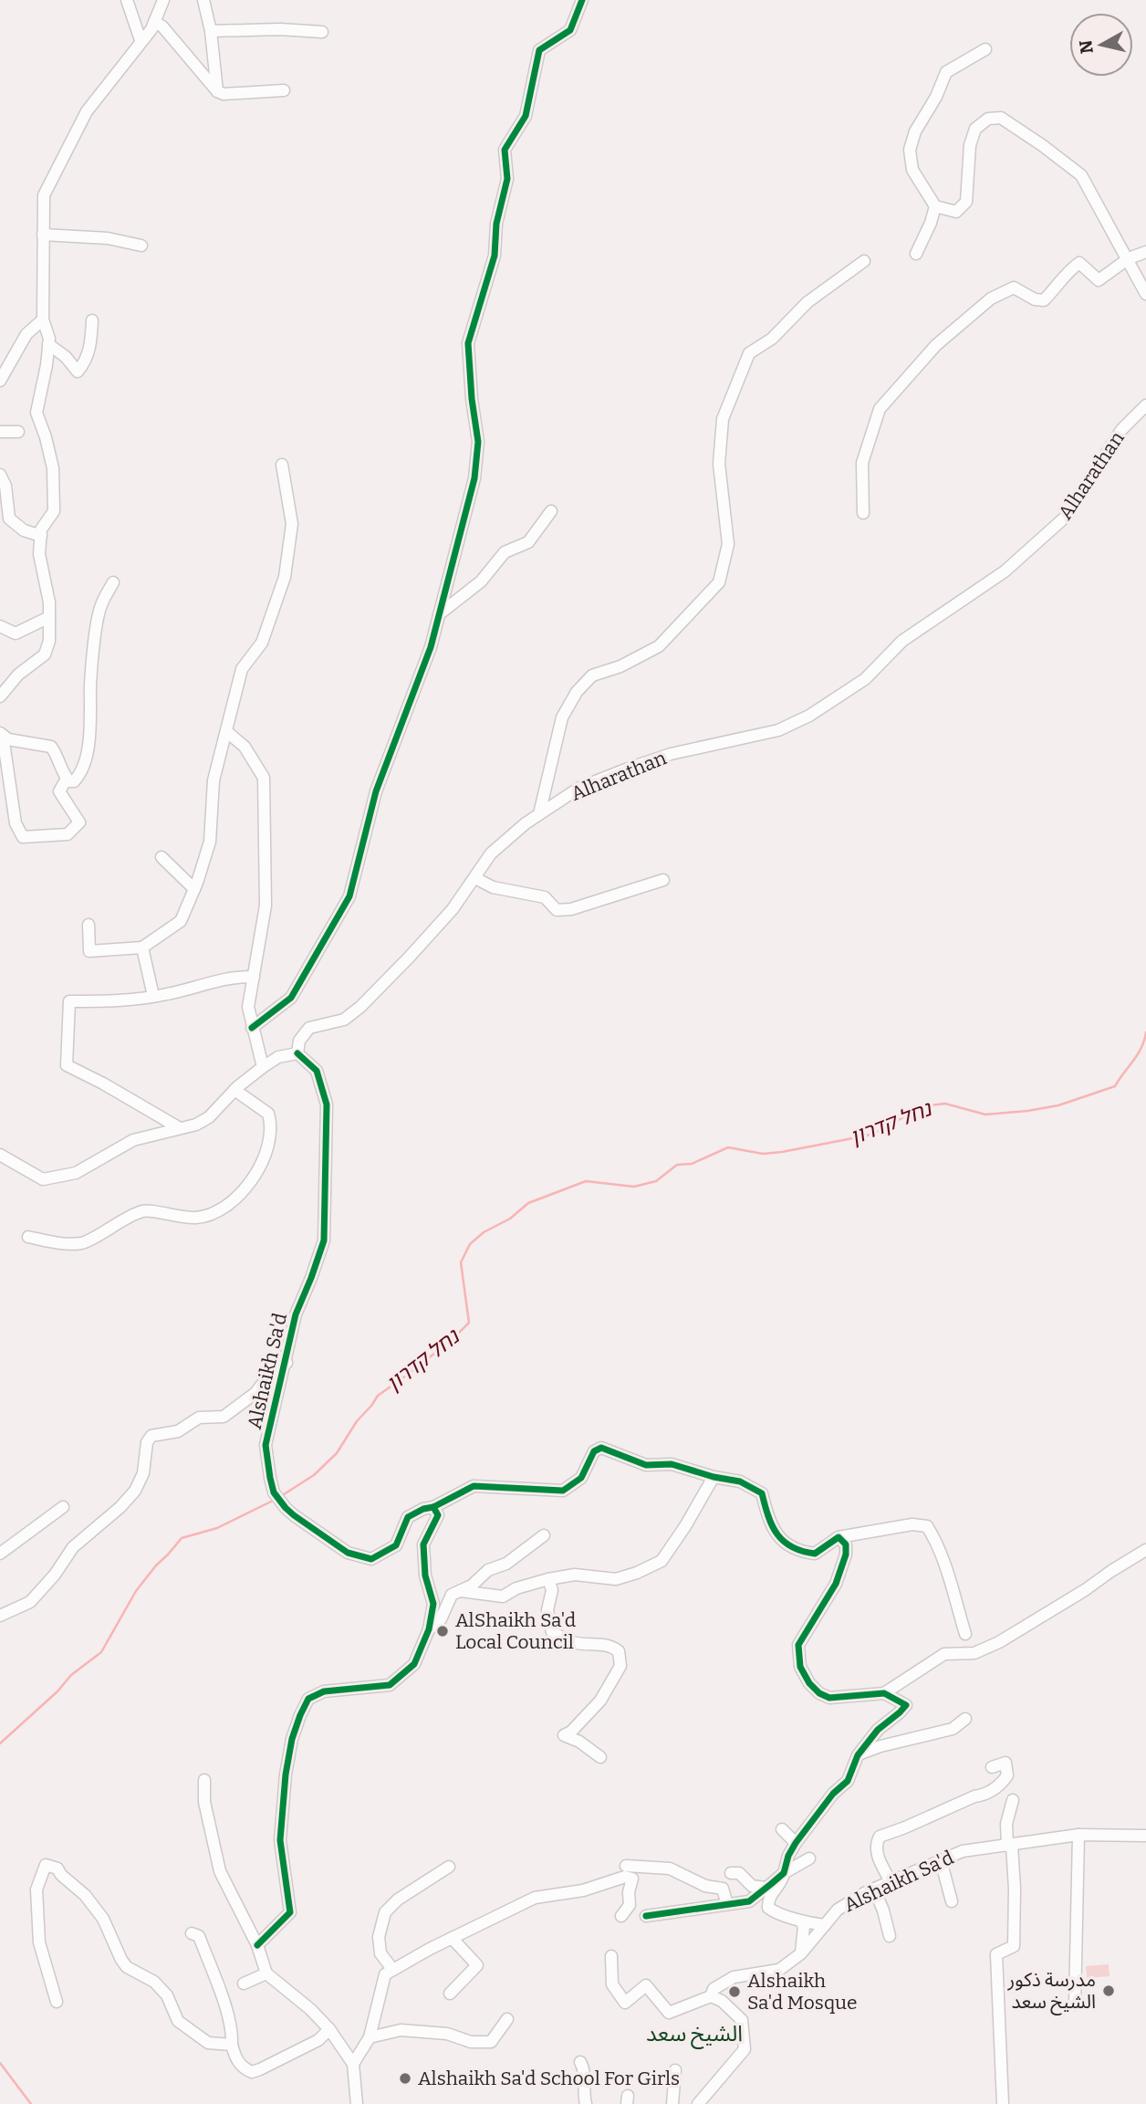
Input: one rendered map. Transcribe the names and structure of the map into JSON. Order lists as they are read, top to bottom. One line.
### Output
{"streets":{"street":["Alharathan","Alshaikh Sa'd"]},"crossings":[["Alharathan","Alshaikh Sa'd"]],"districts":["الشيخ سعد"],"water":["נחל קדרון"],"places":["AlShaikh Sa'd Local Council","مدرسة ذكور الشيخ سعد","Alshaikh Sa'd Mosque","Alshaikh Sa'd School For Girls"],"north":"left"}
